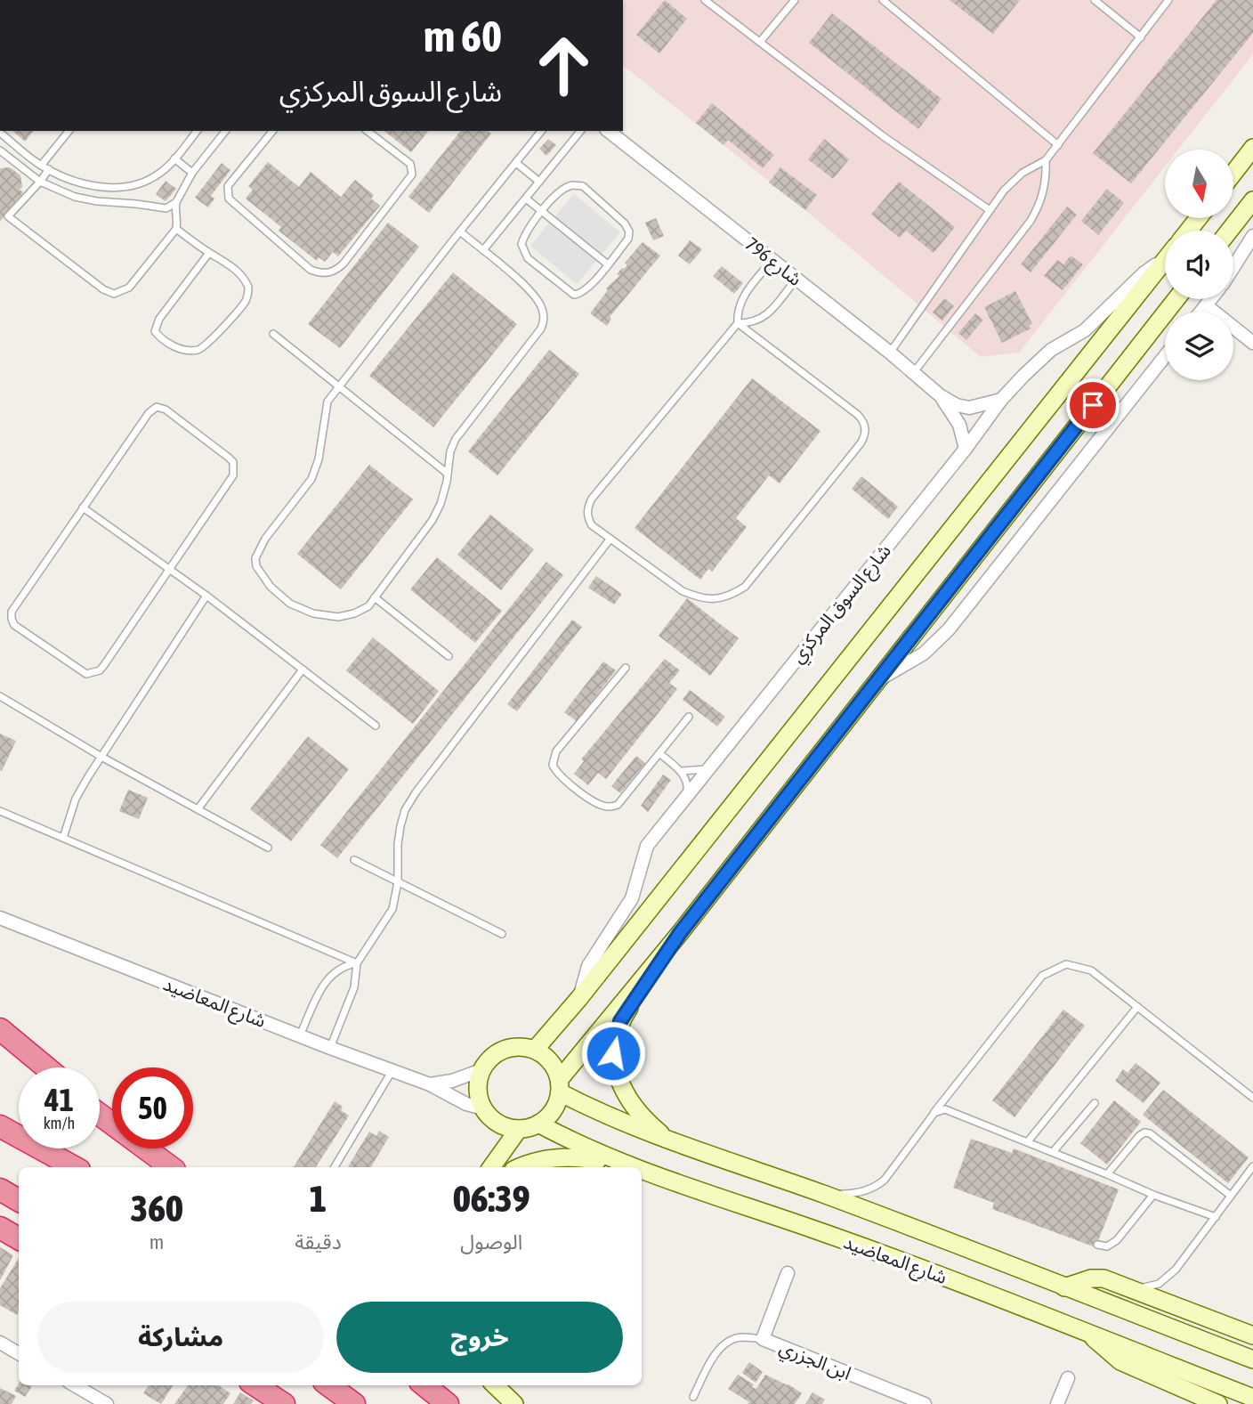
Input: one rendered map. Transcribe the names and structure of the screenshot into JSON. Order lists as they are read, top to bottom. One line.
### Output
{"streets":{"main road":["شارع السوق المركزي","شارع المعاضيد"],"street":["شارع 796","ابن الجزري"]},"crossings":[["شارع 796","شارع السوق المركزي"],["شارع السوق المركزي","شارع المعاضيد"]],"north":"bottom","page":{"turn":["60 m","شارع السوق المركزي"],"speed":"41 km/h","limit":"50","eta":["06:39","الوصول","1","دقيقة","360","m"],"buttons":["خروج","مشاركة"]}}
